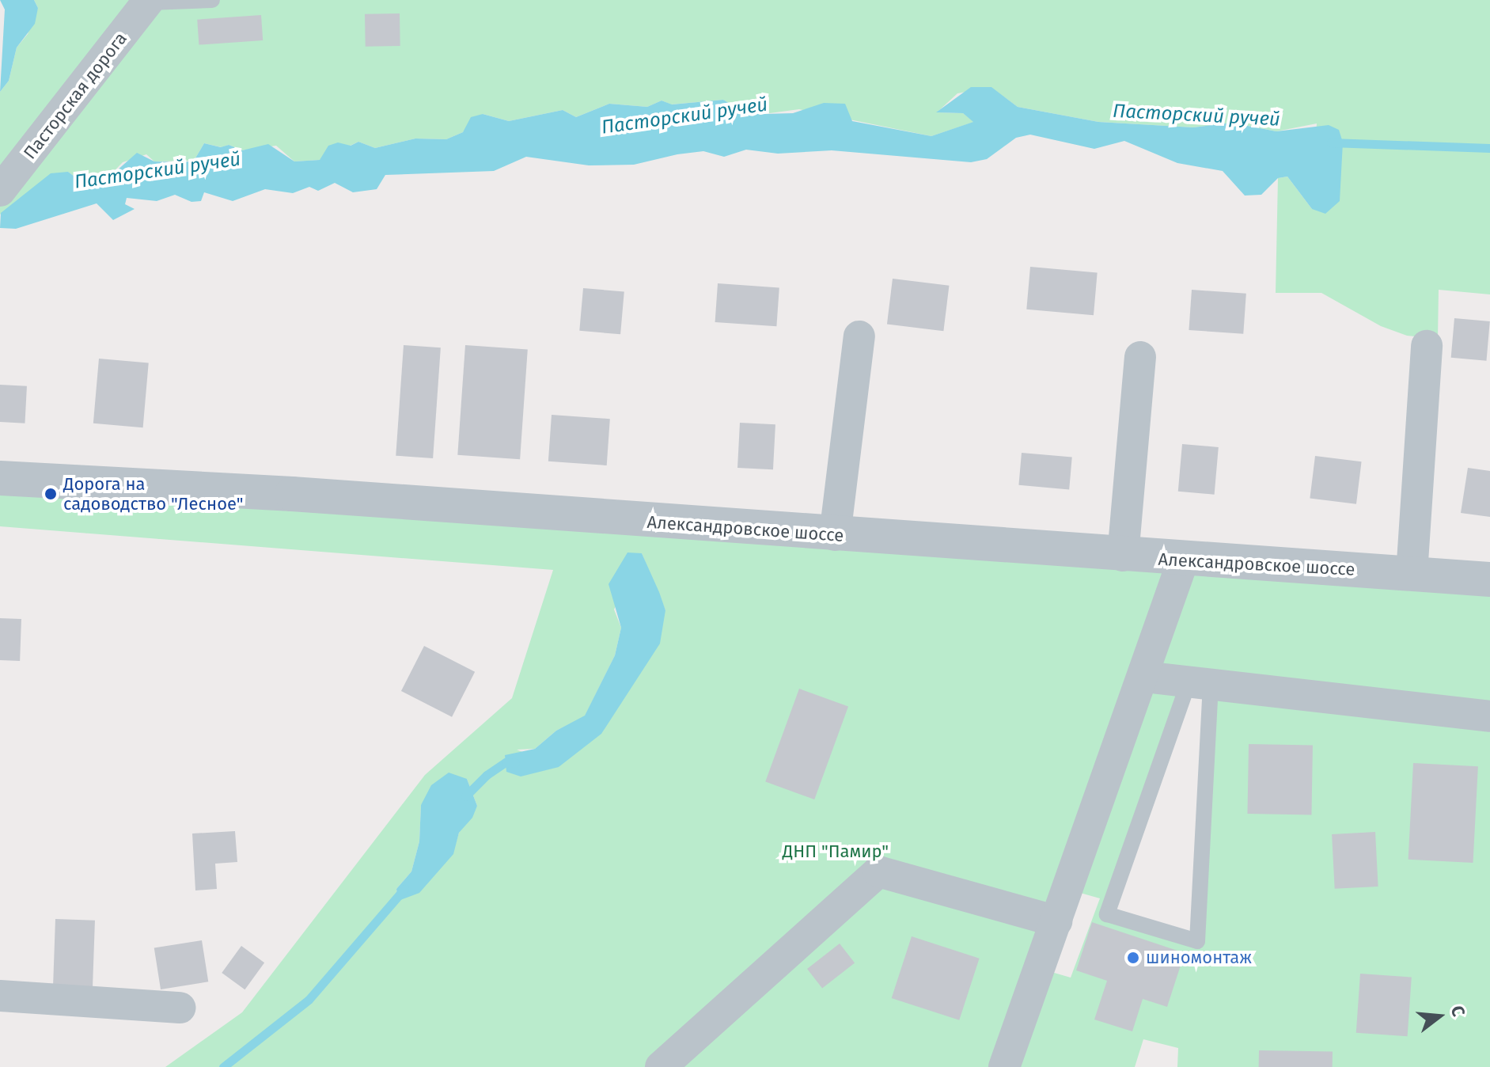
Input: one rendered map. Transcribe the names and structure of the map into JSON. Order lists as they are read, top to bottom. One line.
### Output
{"streets":{"street":["Пасторская дорога","Александровское шоссе"]},"water":["Пасторский ручей"],"parks":["ДНП \"Памир\""],"places":["Дорога на садоводство \"Лесное\"","шиномонтаж"],"north":"right"}
